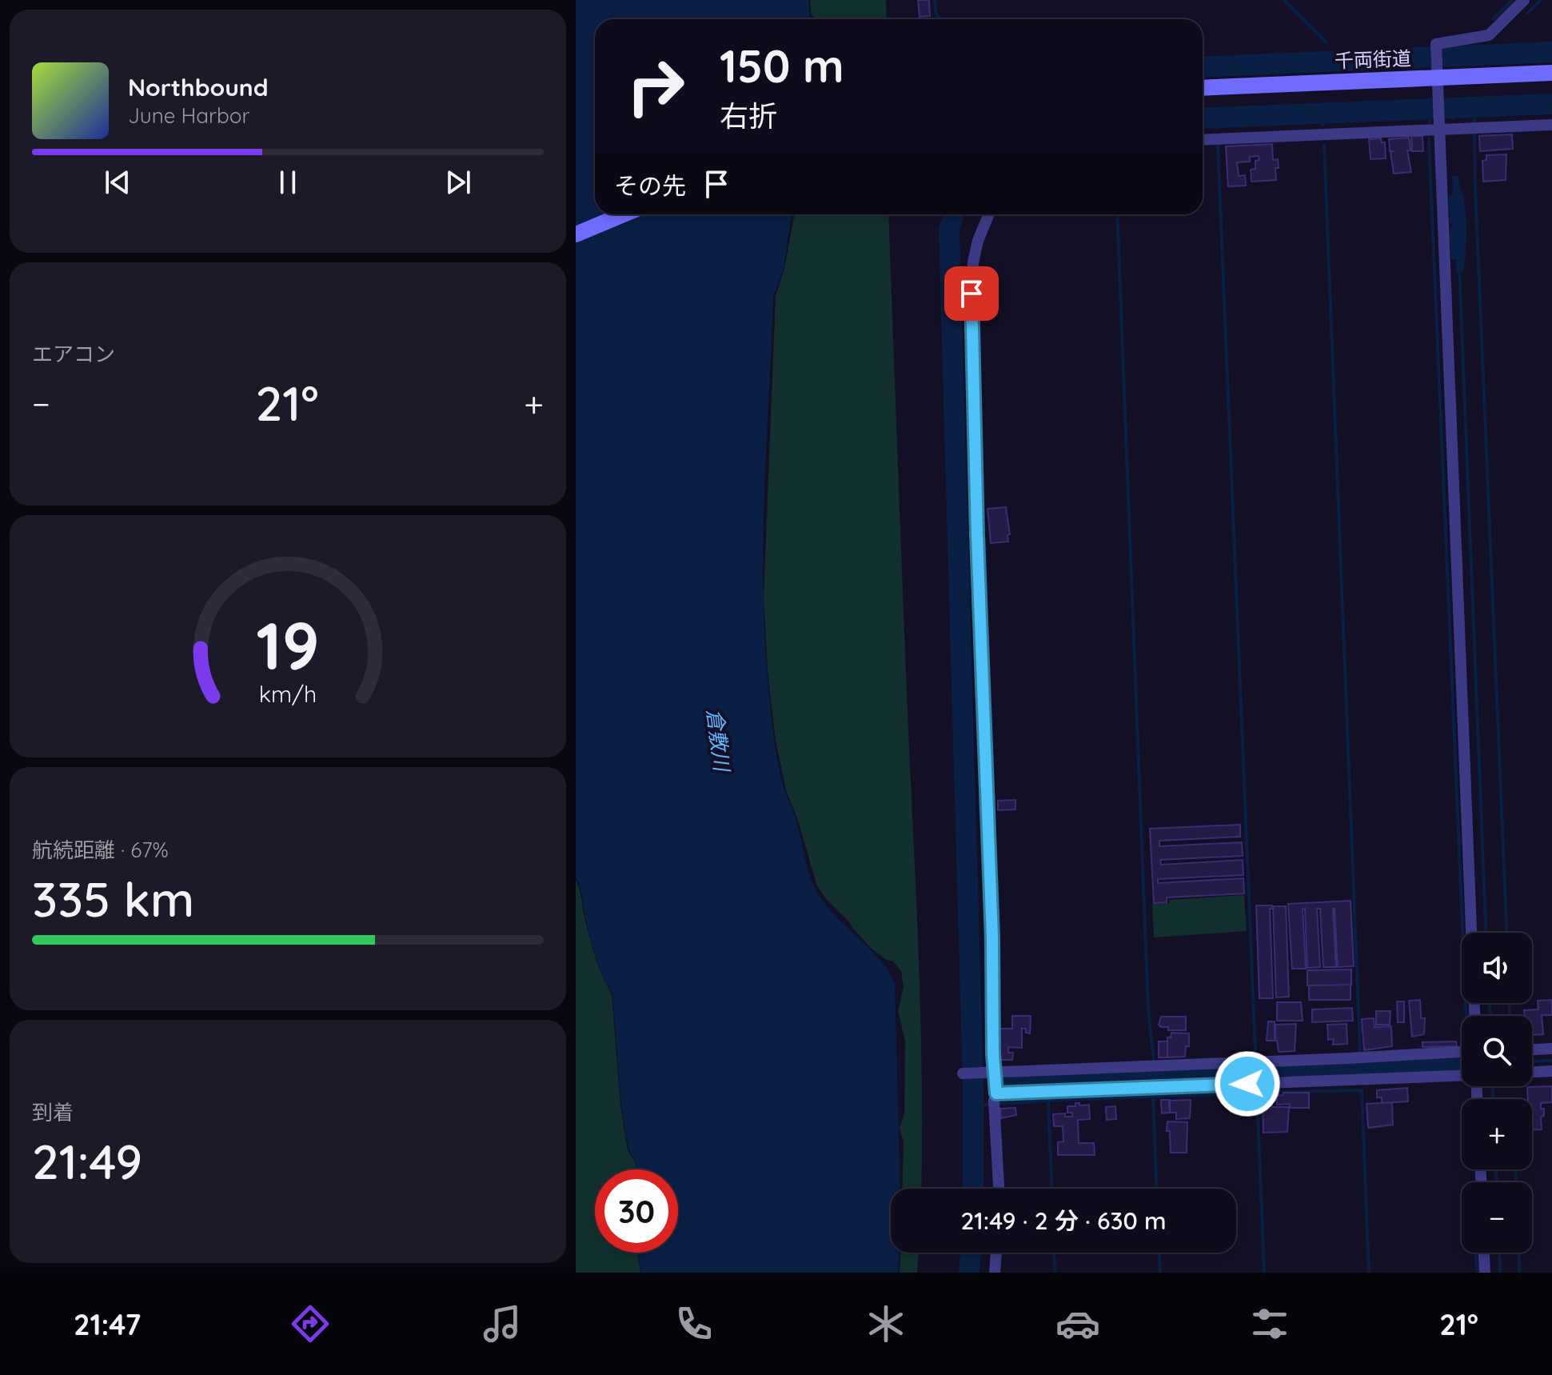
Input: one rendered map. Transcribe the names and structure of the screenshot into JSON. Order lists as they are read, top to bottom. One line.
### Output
{"streets":{"street":["千両街道"]},"water":["倉敷川"],"page":{"turn":["150 m","右折"],"song":["Northbound","June Harbor"],"then":"その先","tile":["エアコン",["航続距離 · 67%","335 km"],["到着","21:49"]],"heat":["−","21°","+"],"map_buttons":["+","−"],"limit":"30","trip":"21:49 · 2 分 · 630 m","tabs":["21:47","21°"],"gauge":["19","km/h"]}}
